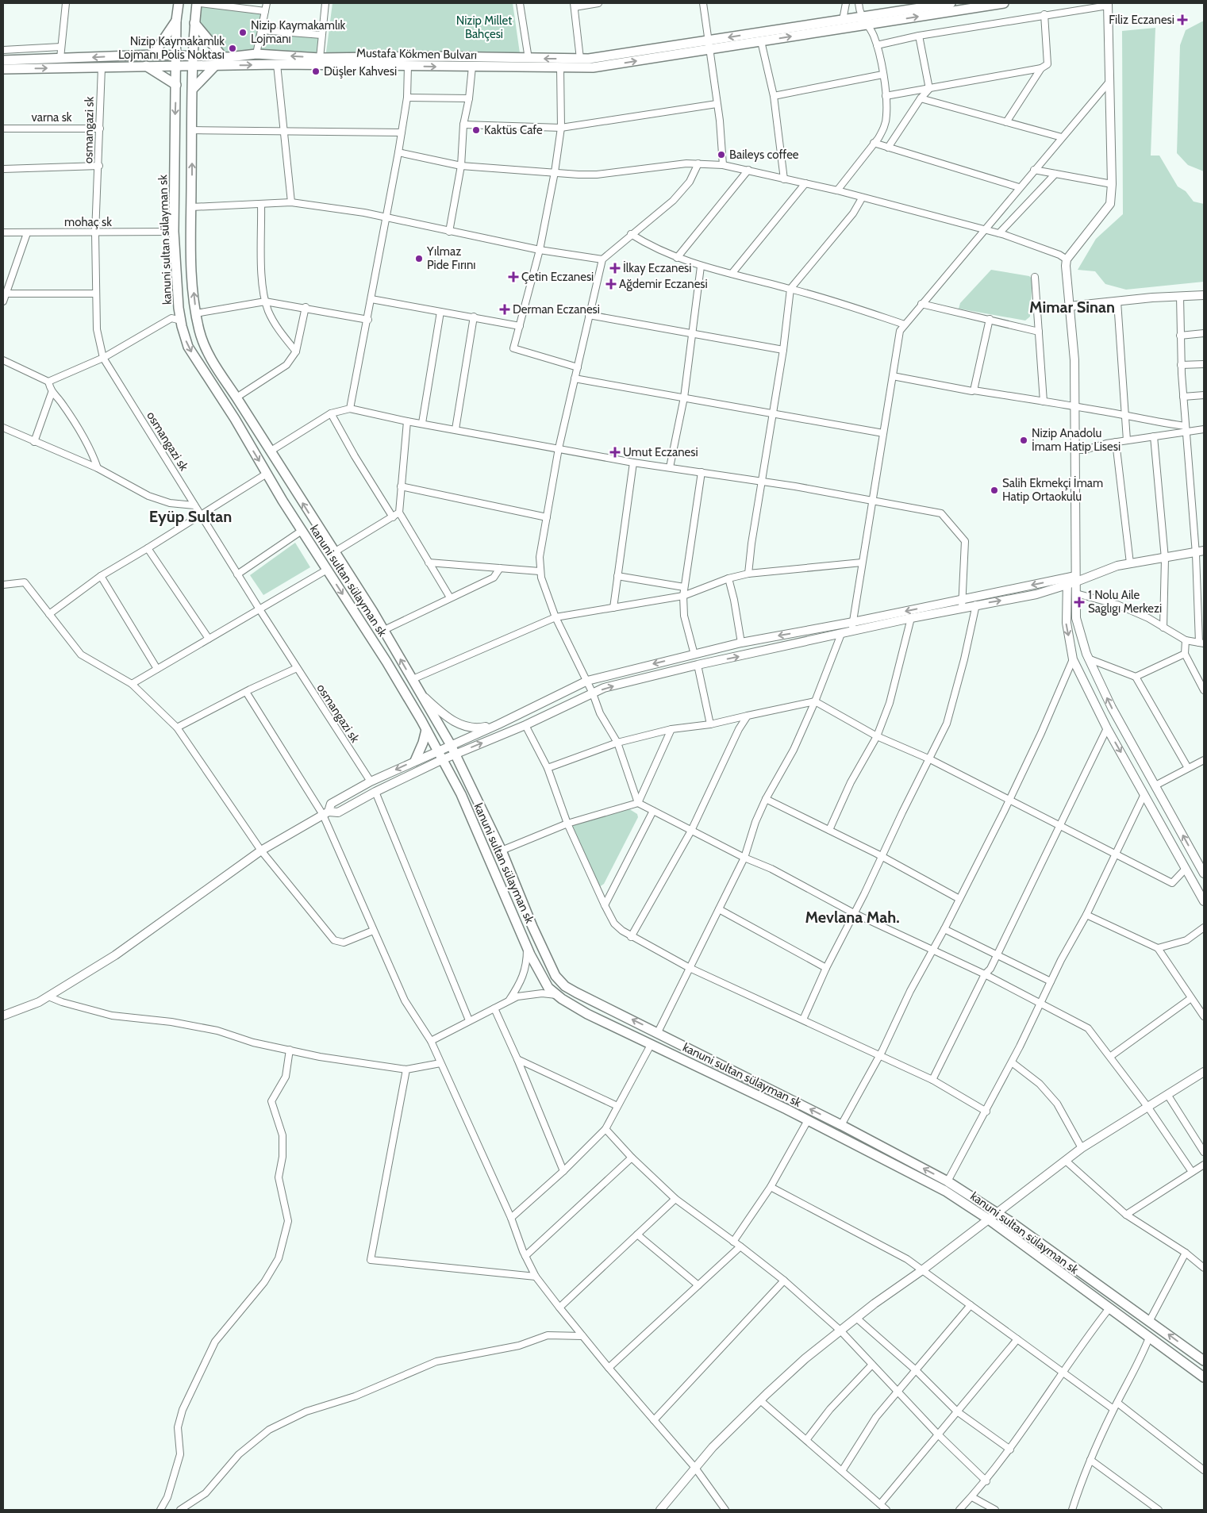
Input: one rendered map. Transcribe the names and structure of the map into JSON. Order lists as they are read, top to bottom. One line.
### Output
{"streets":{"main road":["Mustafa Kökmen Bulvarı","kanuni sultan sülayman sk"],"street":["varna sk","osmangazi sk","mohaç sk"]},"crossings":[["Mustafa Kökmen Bulvarı","kanuni sultan sülayman sk"],["varna sk","osmangazi sk"],["osmangazi sk","mohaç sk"],["mohaç sk","kanuni sultan sülayman sk"]],"districts":["Mimar Sinan","Eyüp Sultan","Mevlana Mah."],"parks":["Nizip Millet Bahçesi"],"places":{"health":["Filiz Eczanesi","İlkay Eczanesi","Çetin Eczanesi","Ağdemir Eczanesi","Derman Eczanesi","Umut Eczanesi","1 Nolu Aile Saglıgı Merkezi"],"other":["Nizip Kaymakamlık Lojmanı","Nizip Kaymakamlık Lojmanı Polis Noktası","Düşler Kahvesi","Kaktüs Cafe","Baileys coffee","Yılmaz Pide Fırını","Nizip Anadolu İmam Hatip Lisesi","Salih Ekmekçi İmam Hatip Ortaokulu"]}}
